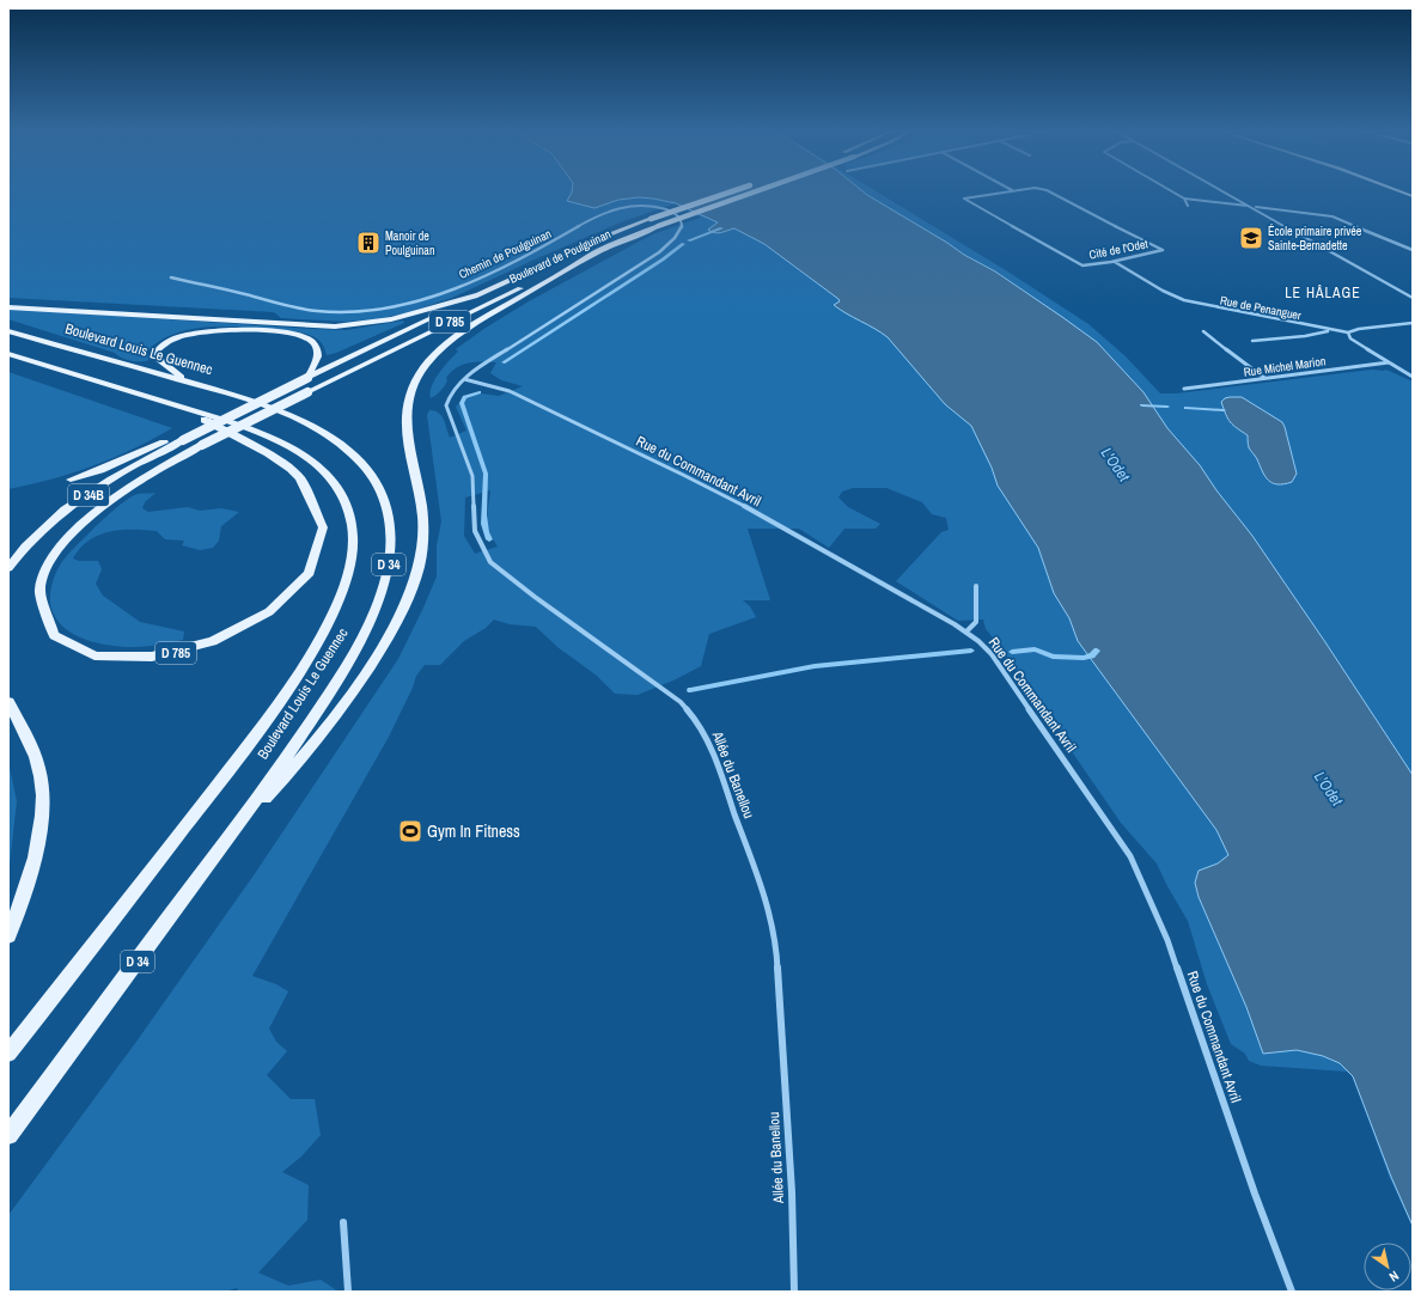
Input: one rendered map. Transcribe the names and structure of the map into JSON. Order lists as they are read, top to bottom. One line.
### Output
{"streets":{"main road":["Boulevard de Poulguinan","D 785","Boulevard Louis Le Guennec","D 34B","D 34"],"street":["Cité de l'Odet","Chemin de Poulguinan","Rue de Penanguer","Rue Michel Marion","Rue du Commandant Avril","Allée du Banellou"]},"crossings":[["Cité de l'Odet","Rue de Penanguer"],["Chemin de Poulguinan","Rue du Commandant Avril"],["Chemin de Poulguinan","Allée du Banellou"],["Boulevard de Poulguinan","D 785"],["Boulevard de Poulguinan","Boulevard Louis Le Guennec"],["Boulevard de Poulguinan","D 34B"],["Rue du Commandant Avril","Allée du Banellou"]],"districts":["LE HÂLAGE"],"water":["L'Odet"],"places":{"school or university":["École primaire privée Sainte-Bernadette"],"building":["Manoir de Poulguinan"],"sports":["Gym In Fitness"]},"north":"bottom right"}
